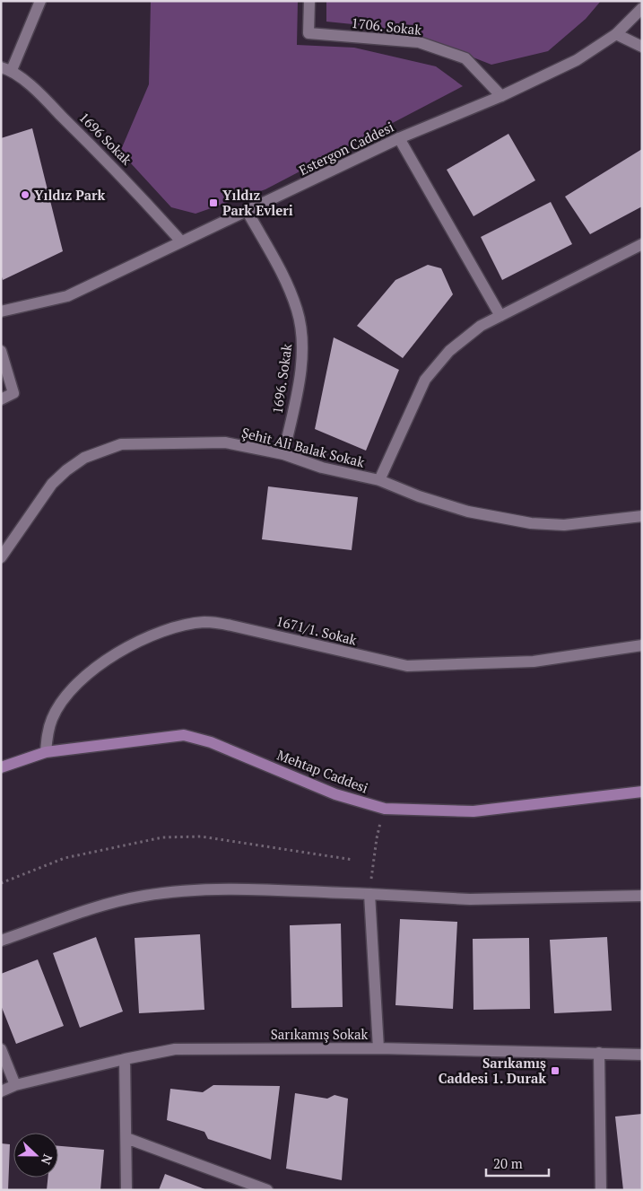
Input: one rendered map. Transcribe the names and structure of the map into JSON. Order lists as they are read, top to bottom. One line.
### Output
{"streets":{"main road":["Mehtap Caddesi"],"street":["1706. Sokak","1696 Sokak","Estergon Caddesi","1696. Sokak","Şehit Ali Balak Sokak","1671/1. Sokak","Sarıkamış Sokak"]},"crossings":[["1706. Sokak","Estergon Caddesi"],["1696 Sokak","Estergon Caddesi"],["Estergon Caddesi","1696. Sokak"],["1696. Sokak","Şehit Ali Balak Sokak"],["1671/1. Sokak","Mehtap Caddesi"]],"places":{"other":["Yıldız Park"],"transit":["Yıldız Park Evleri","Sarıkamış Caddesi 1. Durak"]},"scale_bar":"20 m","north":"right"}
